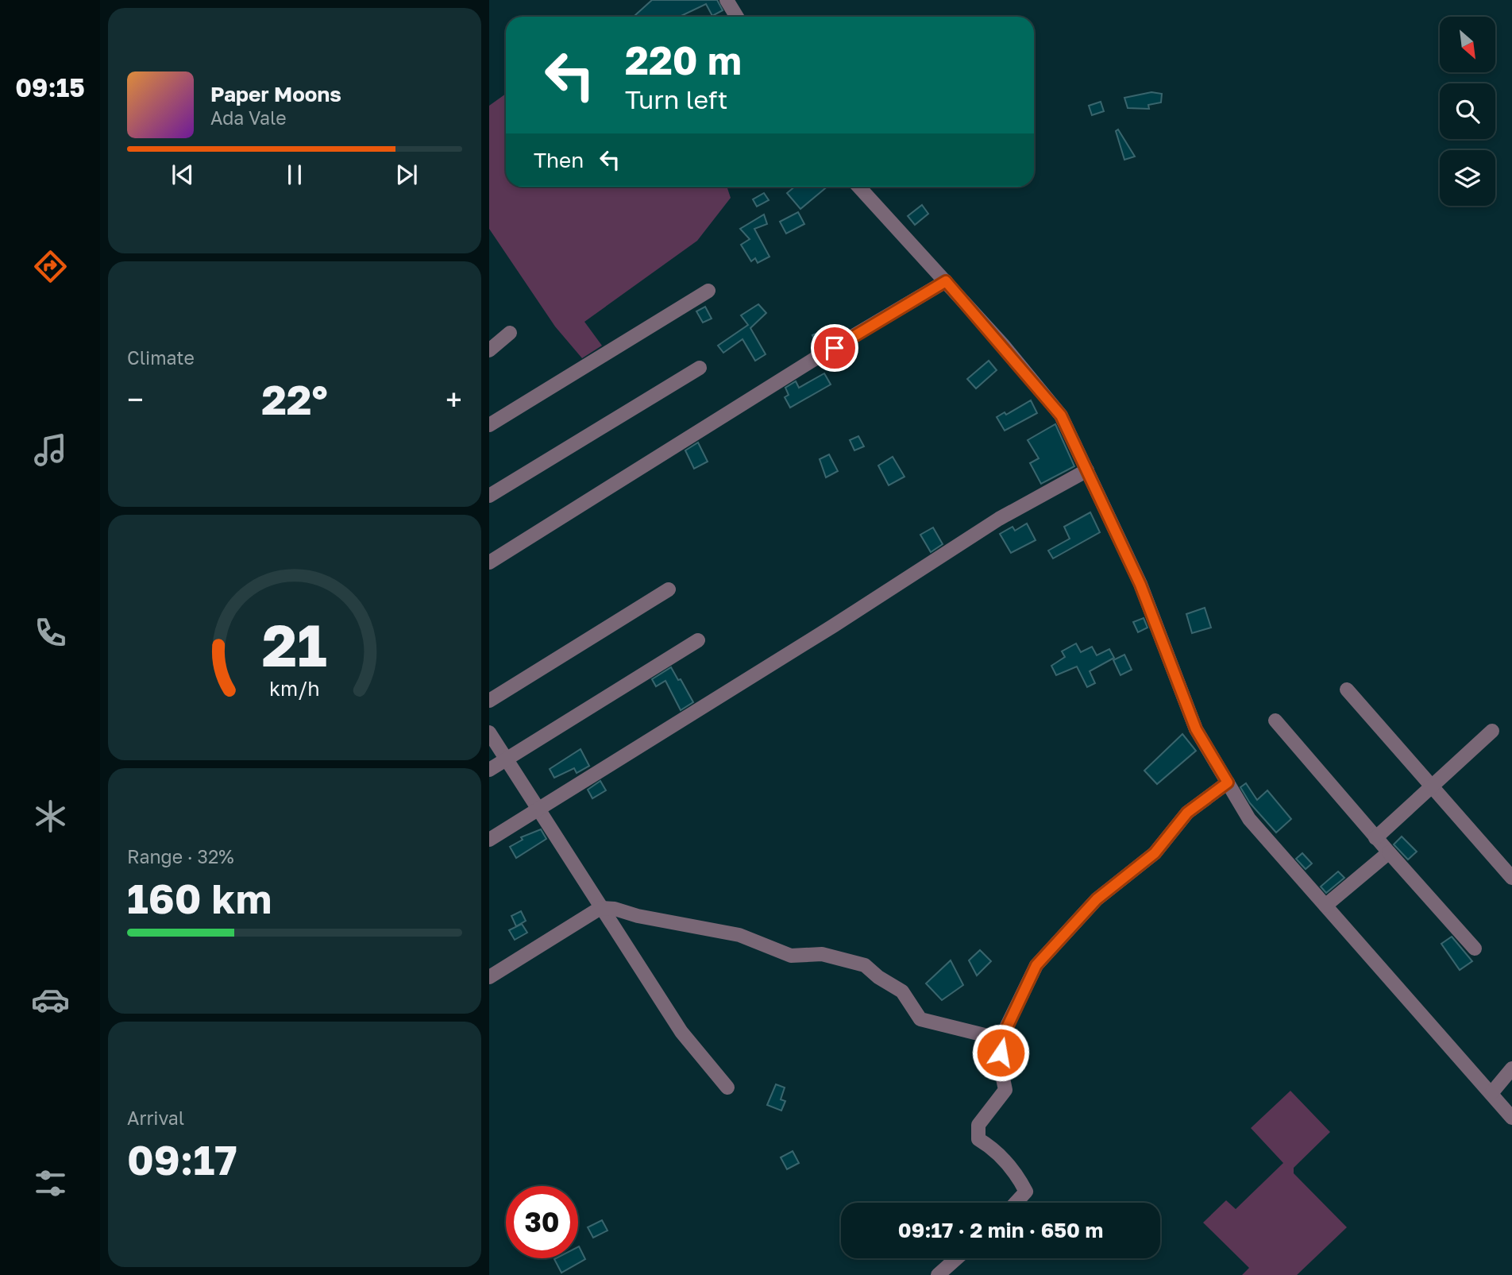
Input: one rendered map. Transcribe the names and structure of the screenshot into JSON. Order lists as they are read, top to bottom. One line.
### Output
{"north":"bottom right","page":{"tabs":"09:15","turn":["220 m","Turn left"],"song":["Paper Moons","Ada Vale"],"then":"Then","tile":["Climate",["Range · 32%","160 km"],["Arrival","09:17"]],"heat":["−","22°","+"],"limit":"30","trip":"09:17 · 2 min · 650 m","gauge":["21","km/h"]}}
